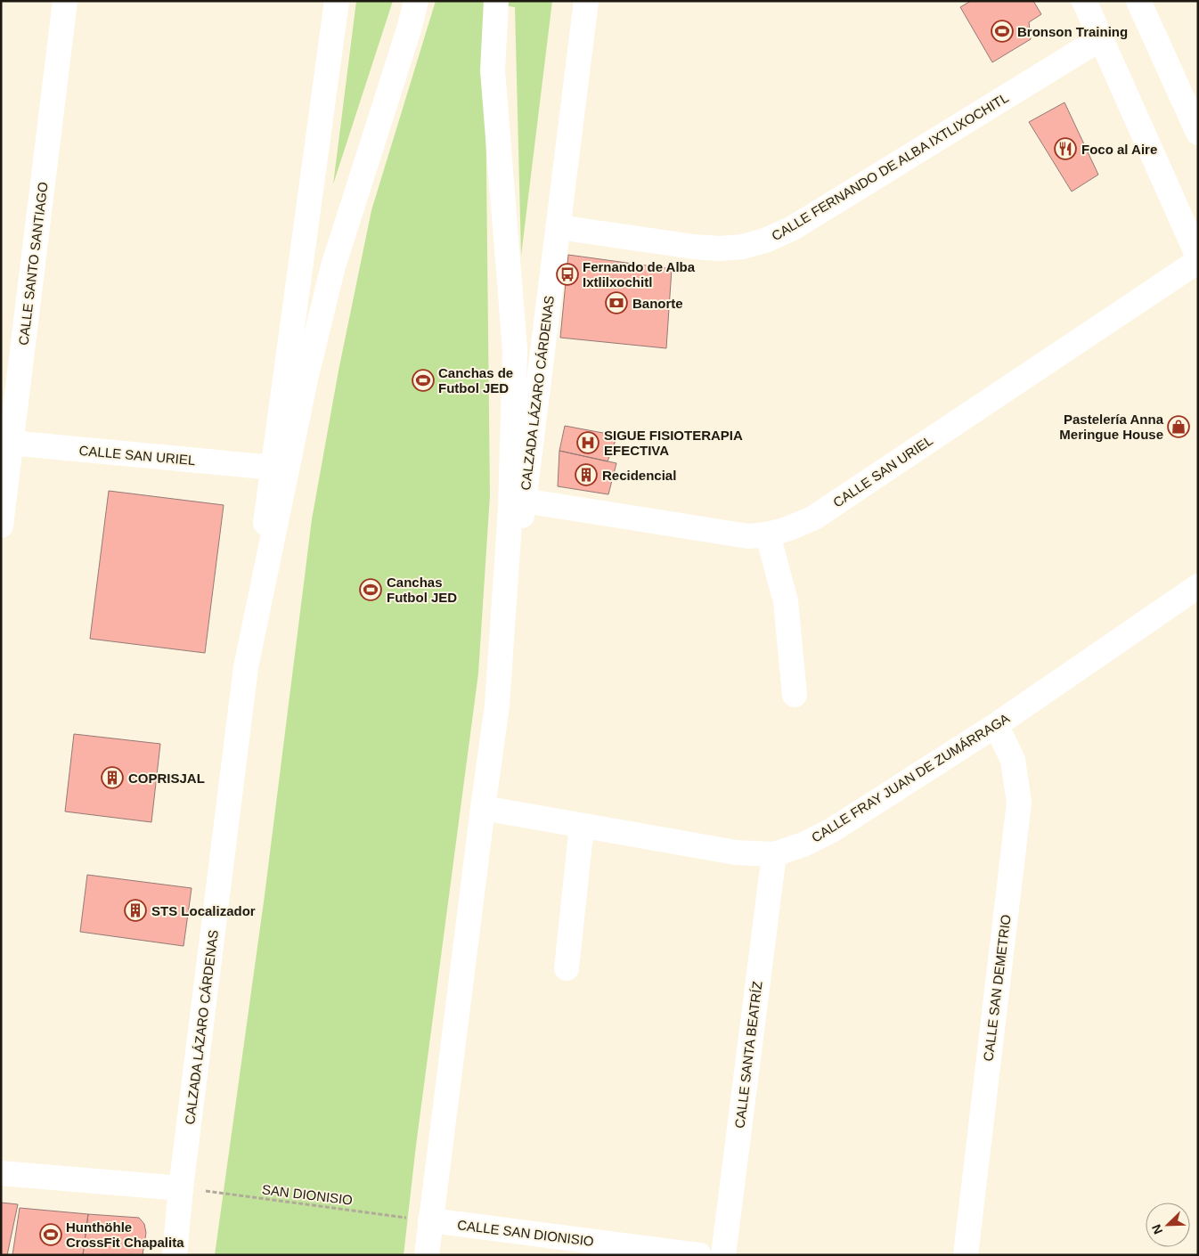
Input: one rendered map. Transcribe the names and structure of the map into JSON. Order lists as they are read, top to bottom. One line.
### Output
{"streets":{"main road":["CALLE FERNANDO DE ALBA IXTLIXOCHITL","CALLE SANTO SANTIAGO","CALZADA LÁZARO CÁRDENAS","CALLE SAN URIEL","CALLE FRAY JUAN DE ZUMÁRRAGA","CALLE SAN DEMETRIO","CALLE SANTA BEATRÍZ","CALLE SAN DIONISIO"],"path":["SAN DIONISIO"]},"crossings":[["CALLE FERNANDO DE ALBA IXTLIXOCHITL","CALZADA LÁZARO CÁRDENAS"],["CALLE SANTO SANTIAGO","CALLE SAN URIEL"],["CALZADA LÁZARO CÁRDENAS","CALLE SAN URIEL"],["CALZADA LÁZARO CÁRDENAS","CALLE FRAY JUAN DE ZUMÁRRAGA"],["CALZADA LÁZARO CÁRDENAS","SAN DIONISIO"],["CALZADA LÁZARO CÁRDENAS","CALLE SAN DIONISIO"],["CALLE FRAY JUAN DE ZUMÁRRAGA","CALLE SAN DEMETRIO"],["CALLE FRAY JUAN DE ZUMÁRRAGA","CALLE SANTA BEATRÍZ"],["SAN DIONISIO","CALLE SAN DIONISIO"]],"places":{"sports":["Bronson Training","Canchas de Futbol JED","Canchas Futbol JED","Hunthöhle CrossFit Chapalita"],"restaurant":["Foco al Aire"],"bus stop":["Fernando de Alba Ixtlilxochitl"],"bank":["Banorte"],"shop":["Pastelería Anna Meringue House"],"hospital":["SIGUE FISIOTERAPIA EFECTIVA"],"building":["Recidencial","COPRISJAL","STS Localizador"]},"north":"bottom left"}
